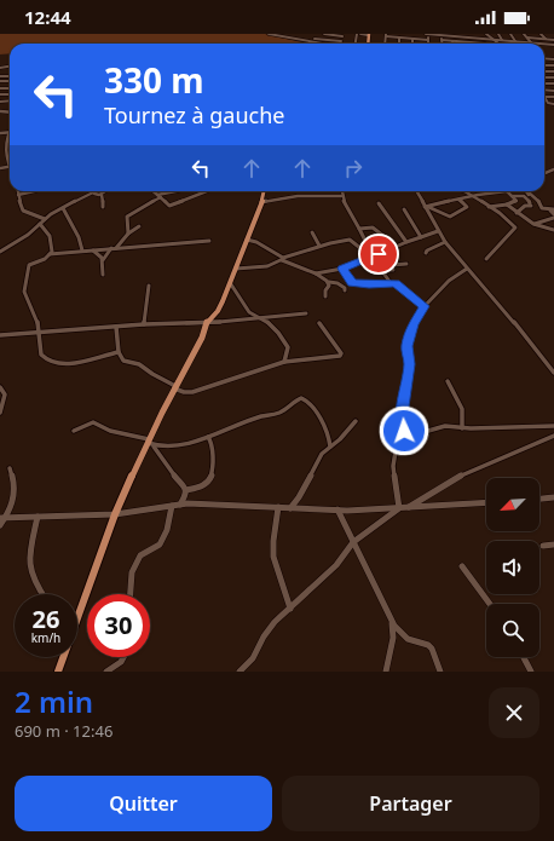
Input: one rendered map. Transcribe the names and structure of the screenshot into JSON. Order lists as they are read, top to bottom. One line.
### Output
{"north":"bottom left","page":{"status":"12:44","turn":["330 m","Tournez à gauche"],"speed":"26 km/h","limit":"30","heading":["2 min","690 m · 12:46"],"buttons":["Quitter","Partager"]}}
